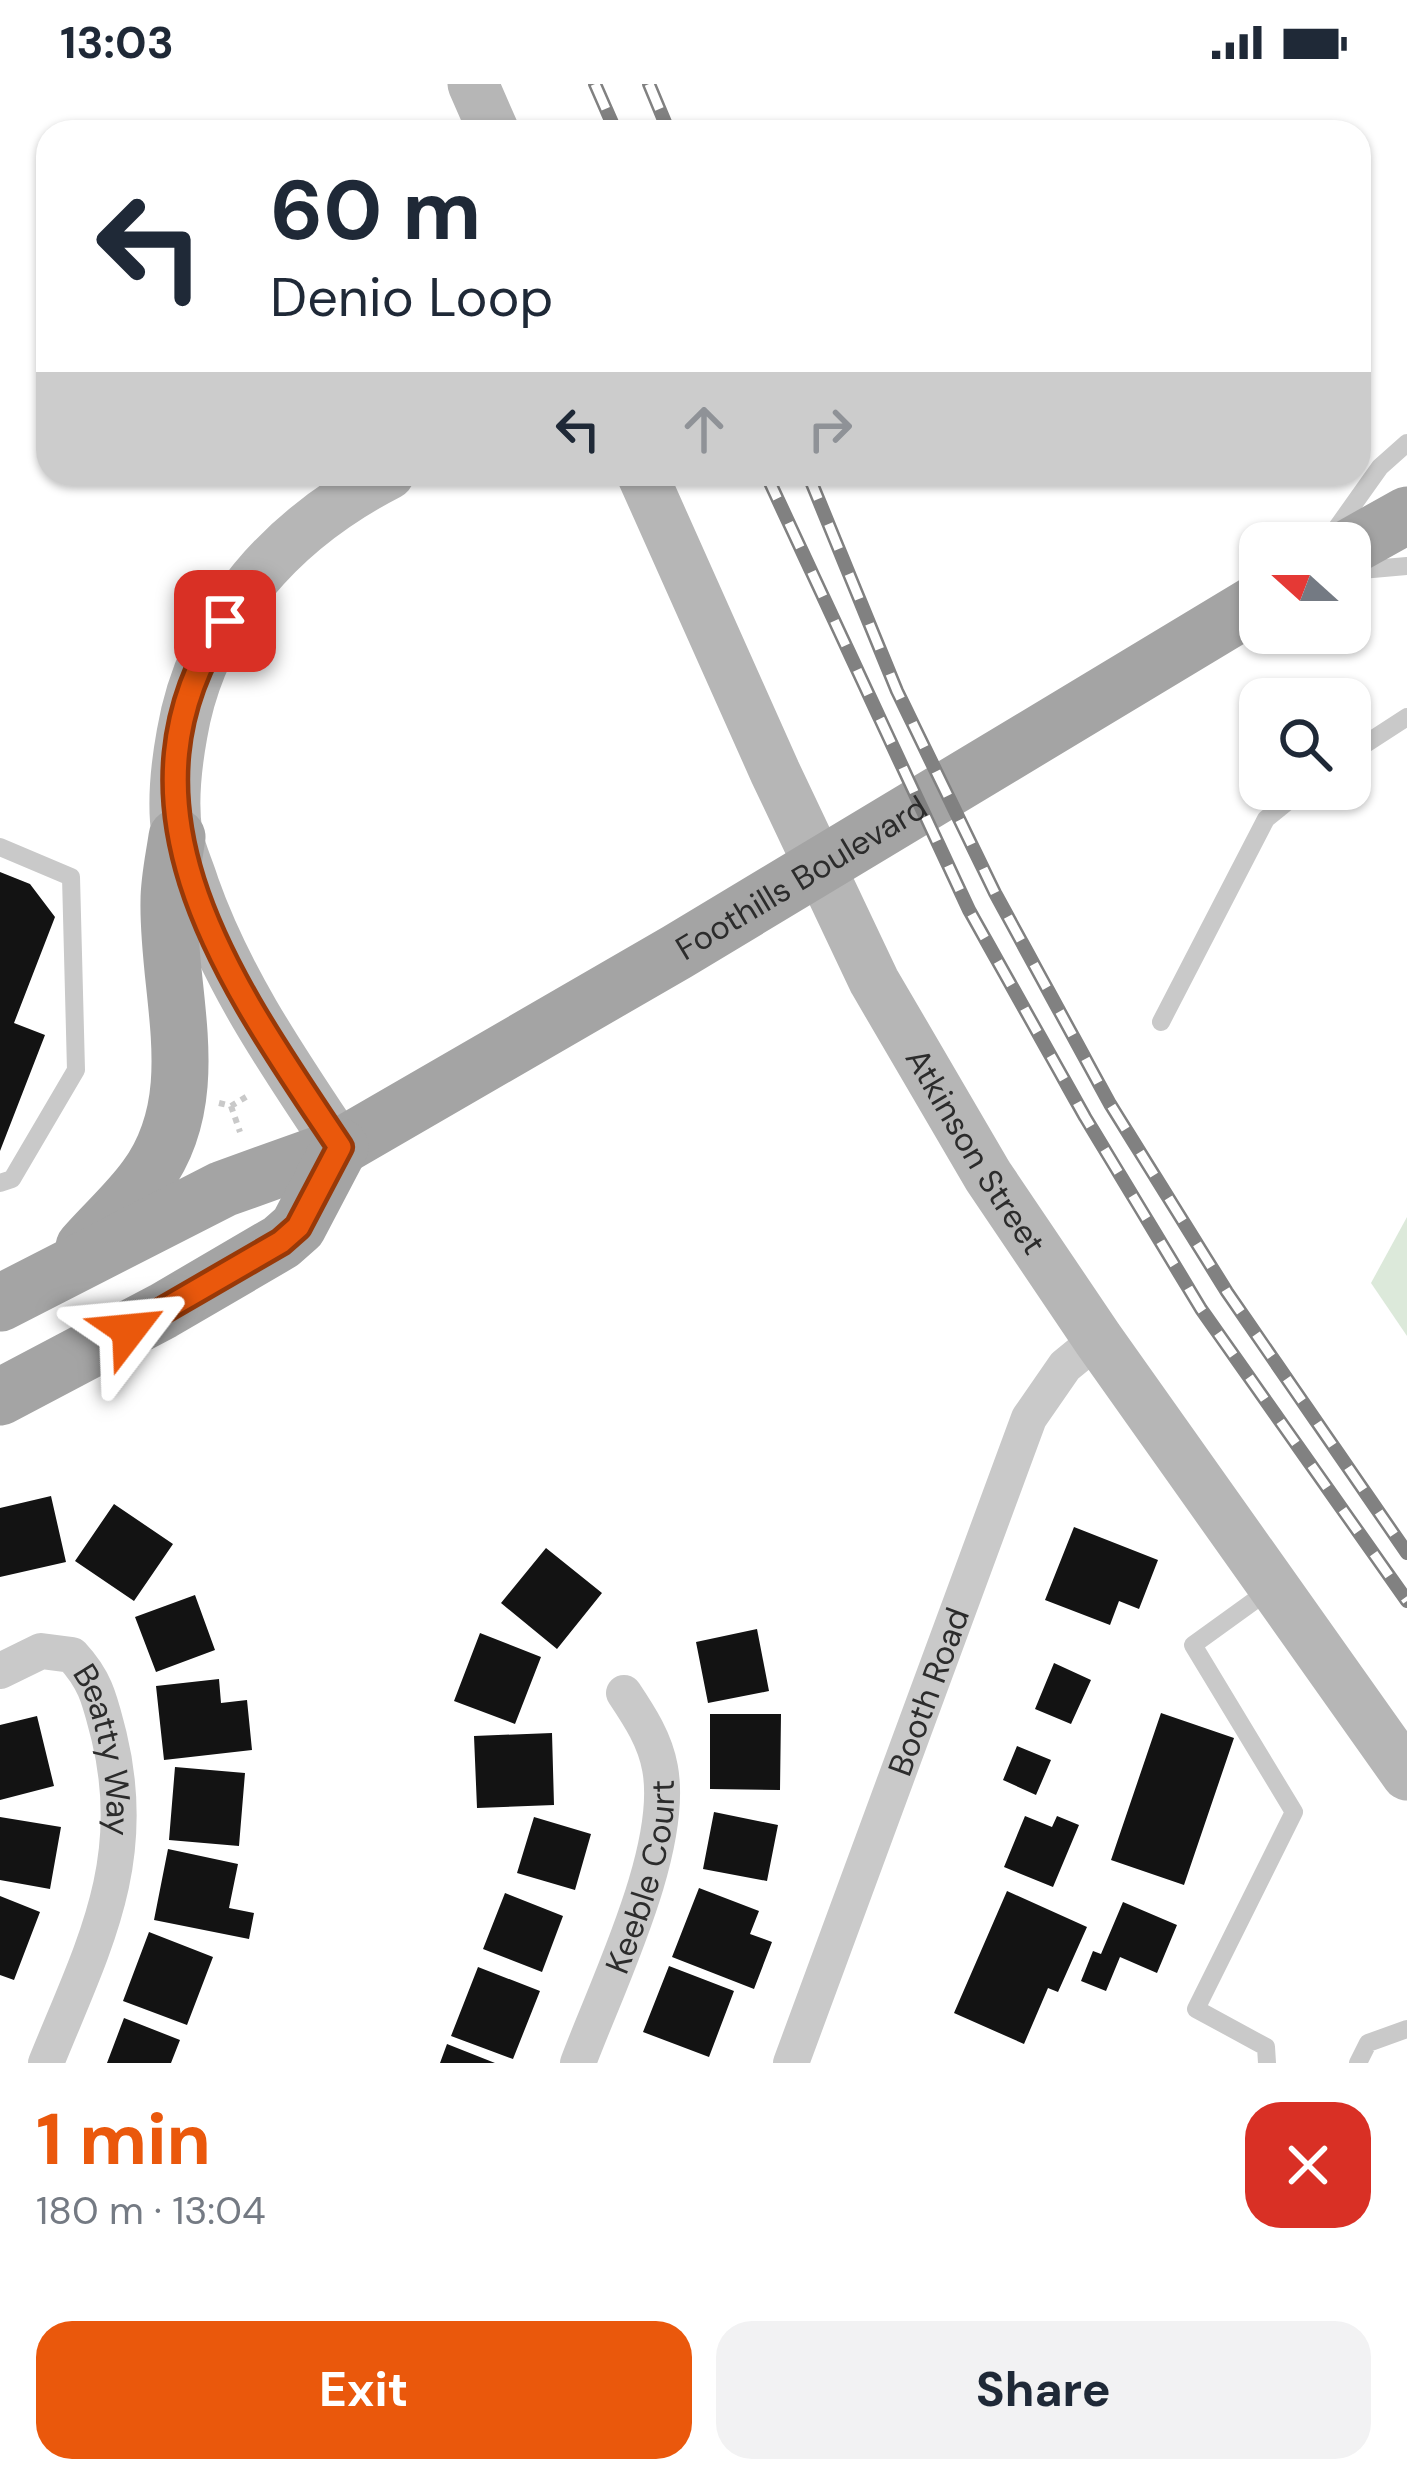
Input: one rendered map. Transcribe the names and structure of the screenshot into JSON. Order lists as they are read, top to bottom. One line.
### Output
{"streets":{"main road":["Foothills Boulevard","Atkinson Street"],"street":["Booth Road","Beatty Way","Keeble Court"]},"crossings":[["Atkinson Street","Booth Road"]],"north":"left","page":{"status":"13:03","turn":["60 m","Denio Loop"],"heading":["1 min","180 m · 13:04"],"buttons":["Exit","Share"]}}
